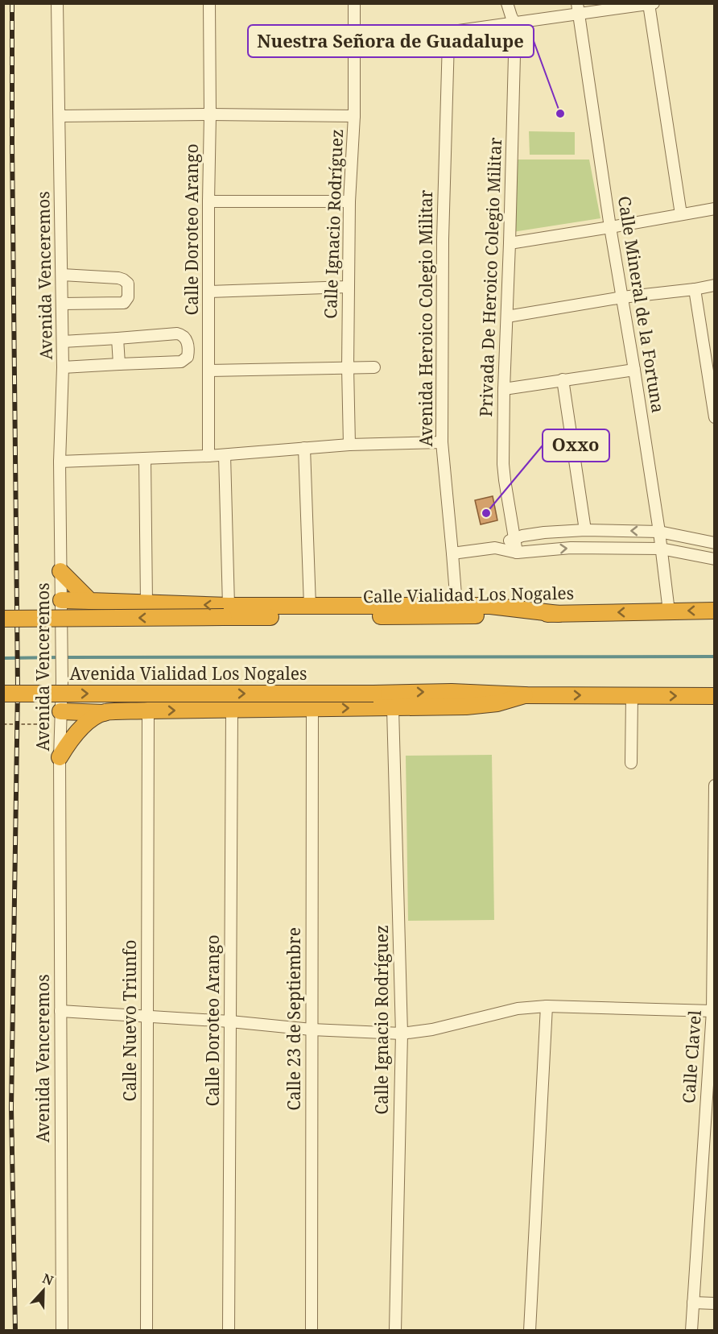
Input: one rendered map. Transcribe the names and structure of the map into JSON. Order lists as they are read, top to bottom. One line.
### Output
{"streets":{"highway":["Calle Vialidad Los Nogales","Avenida Vialidad Los Nogales"],"street":["Calle Ignacio Rodríguez","Calle Doroteo Arango","Avenida Venceremos","Privada De Heroico Colegio Militar","Calle Mineral de la Fortuna","Avenida Heroico Colegio Militar","Calle 23 de Septiembre","Calle Nuevo Triunfo","Calle Clavel"]},"crossings":[["Privada De Heroico Colegio Militar","Avenida Heroico Colegio Militar"],["Calle Mineral de la Fortuna","Calle Vialidad Los Nogales"]],"places":["Nuestra Señora de Guadalupe","Oxxo"],"north":"top"}
